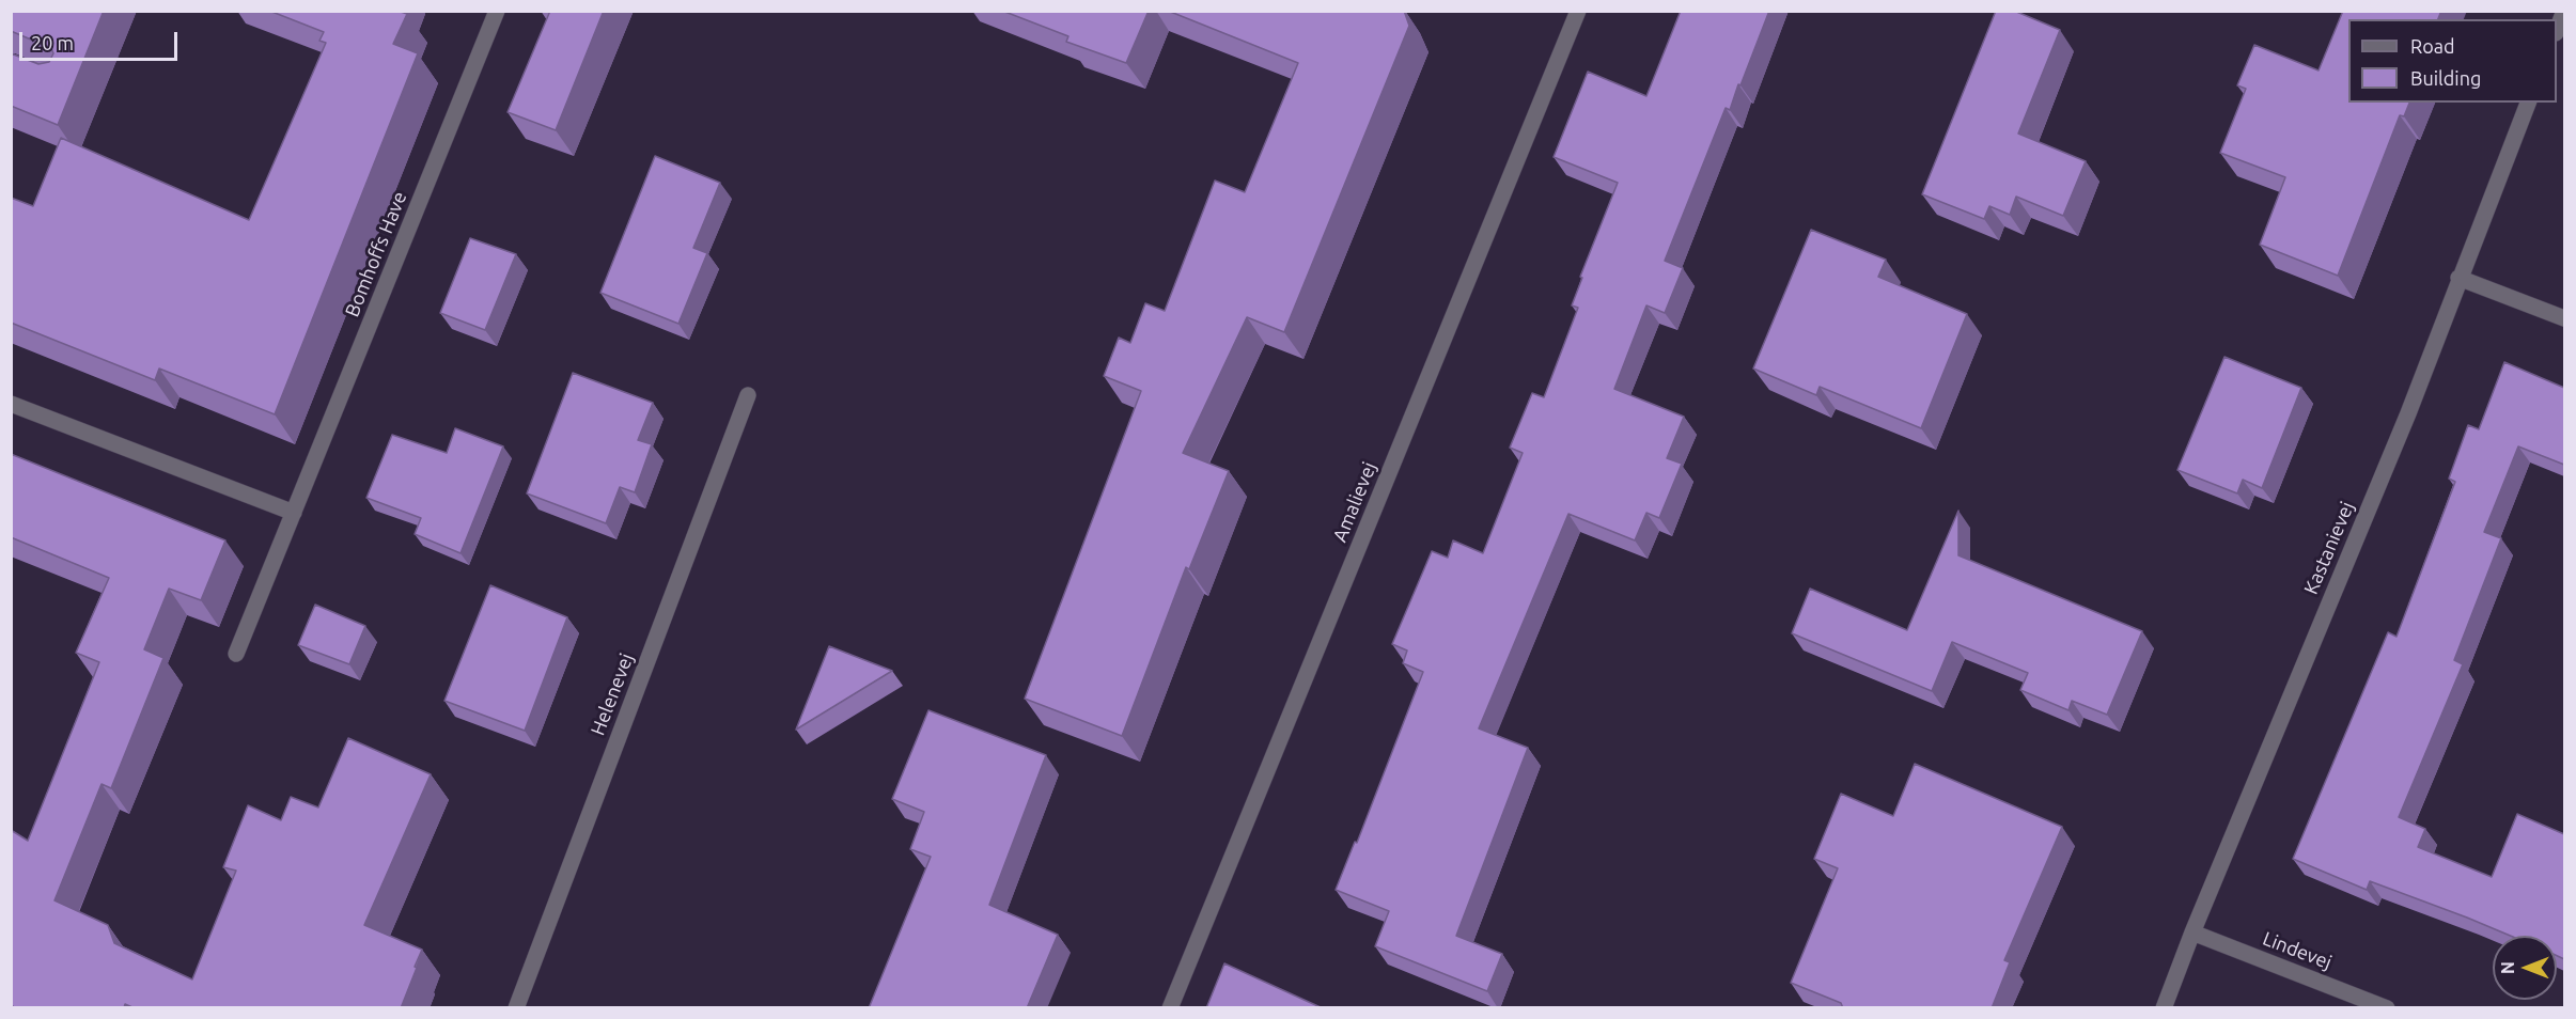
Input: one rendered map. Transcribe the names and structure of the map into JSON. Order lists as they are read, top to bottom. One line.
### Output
{"streets":{"street":["Bomhoffs Have","Amalievej","Kastanievej","Helenevej","Lindevej"]},"crossings":[["Kastanievej","Lindevej"]],"legend":["Road","Building"],"scale_bar":"20 m","north":"left"}
